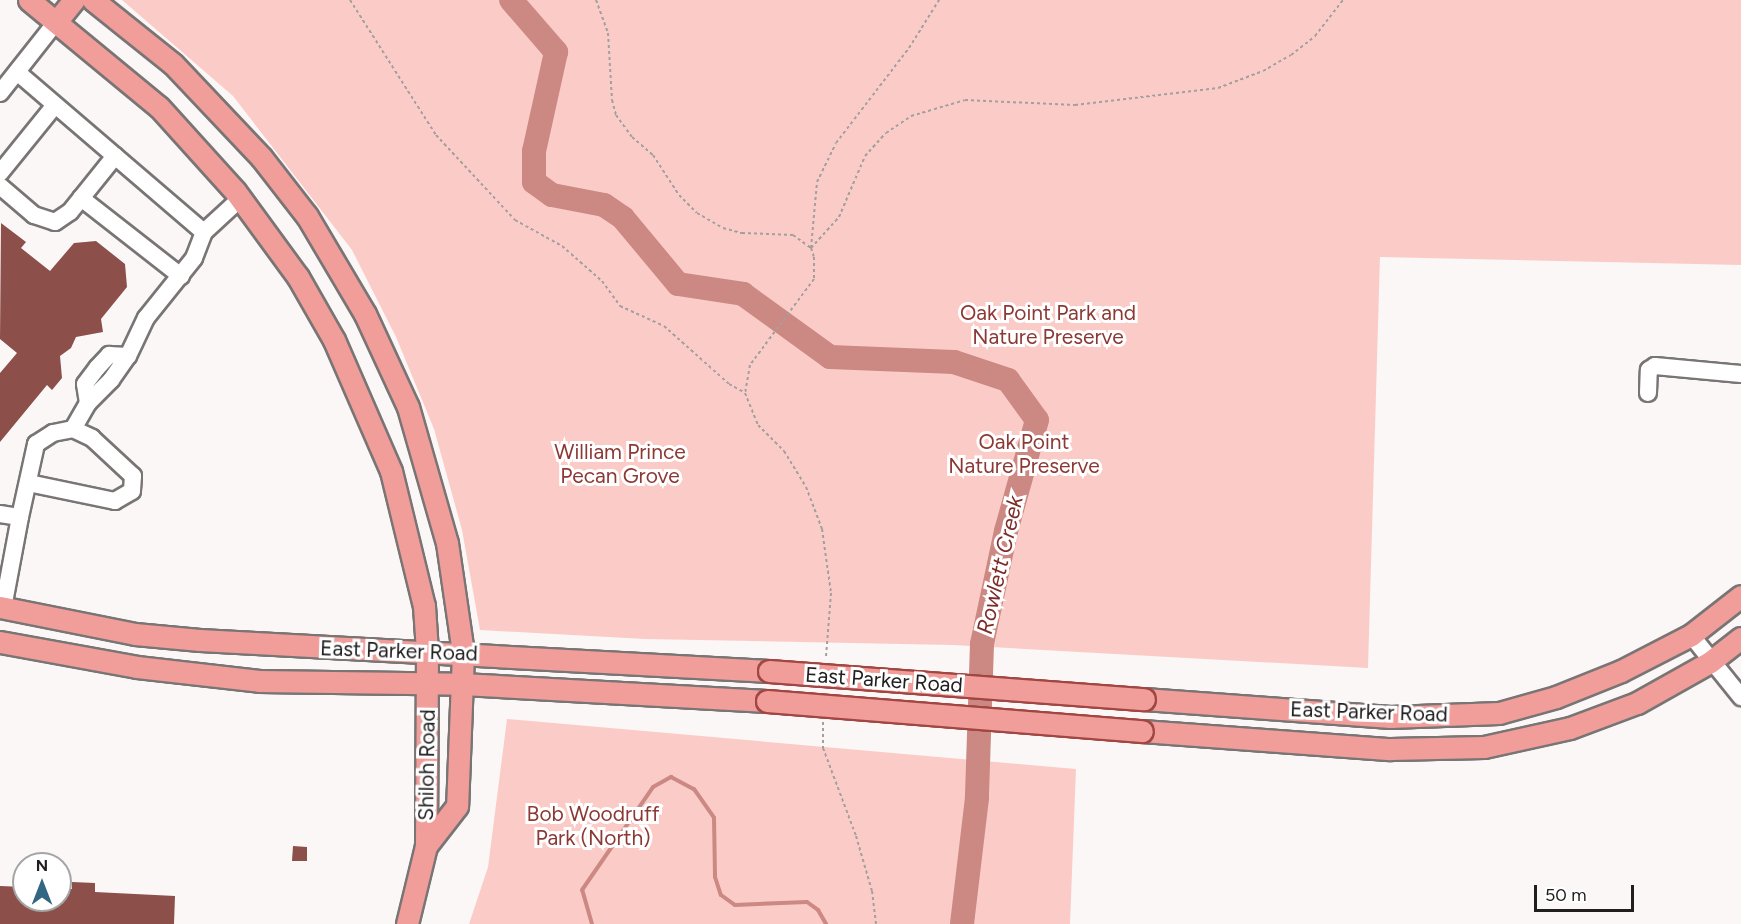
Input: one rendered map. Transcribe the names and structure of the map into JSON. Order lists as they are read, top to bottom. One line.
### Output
{"streets":{"main road":["East Parker Road","Shiloh Road"]},"crossings":[["East Parker Road","Shiloh Road"]],"water":["Rowlett Creek"],"parks":["Oak Point Park and Nature Preserve","Oak Point Nature Preserve","William Prince Pecan Grove","Bob Woodruff Park (North)"],"scale_bar":"50 m","north":"top"}
